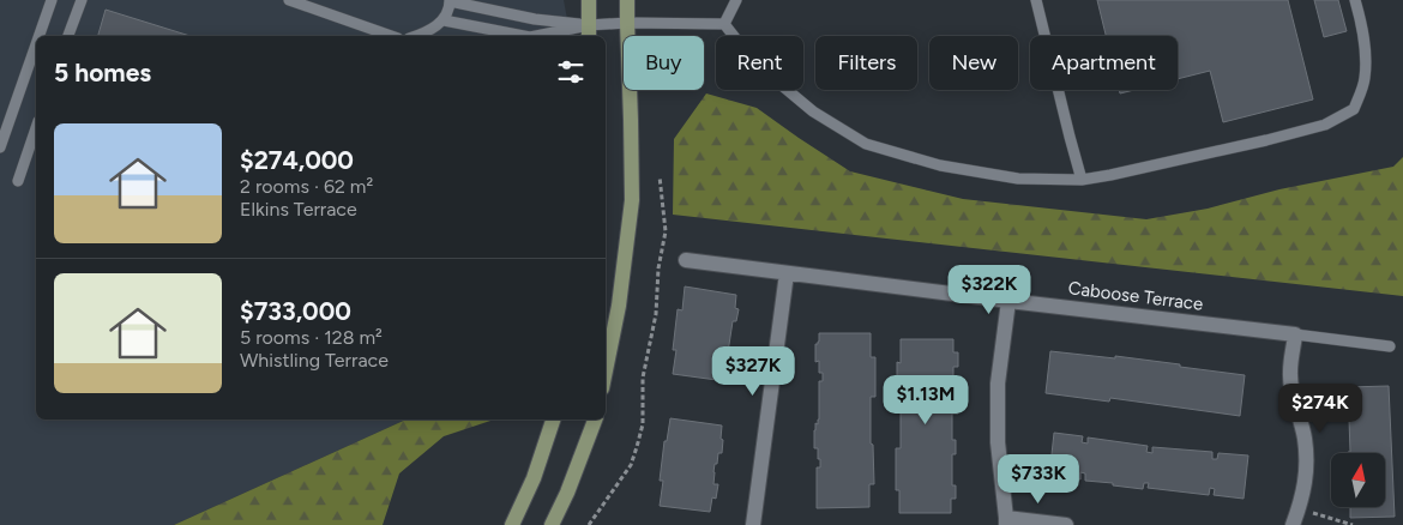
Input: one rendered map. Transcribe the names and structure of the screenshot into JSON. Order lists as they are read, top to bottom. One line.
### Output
{"streets":{"street":["Caboose Terrace"]},"north":"top","page":{"chip":["Buy","Rent","Filters","New","Apartment"],"heading":"5 homes","list":[{"name":"$274,000","note":"2 rooms · 62 m² · Elkins Terrace"},{"name":"$733,000","note":"5 rooms · 128 m² · Whistling Terrace"}],"price":["$322K","$327K","$1.13M","$274K","$733K"]}}
